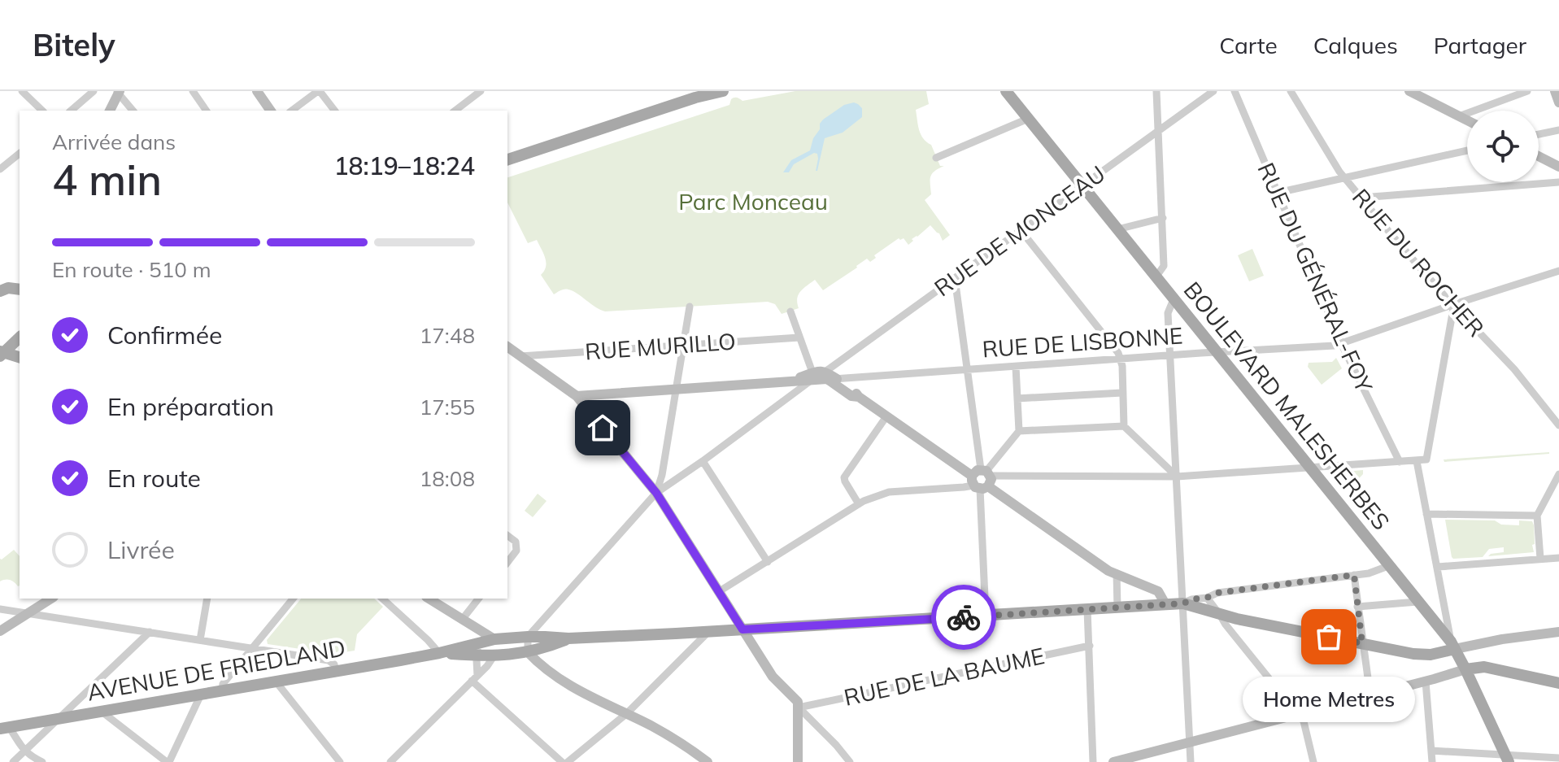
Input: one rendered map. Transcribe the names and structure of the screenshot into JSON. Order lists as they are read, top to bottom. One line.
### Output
{"streets":{"main road":["BOULEVARD MALESHERBES","AVENUE DE FRIEDLAND"],"street":["RUE DE MONCEAU","RUE DU ROCHER","RUE DU GÉNÉRAL-FOY","RUE DE LISBONNE","RUE MURILLO","RUE DE LA BAUME"]},"crossings":[["RUE DE MONCEAU","RUE DE LISBONNE"],["RUE DE MONCEAU","BOULEVARD MALESHERBES"],["RUE DU ROCHER","RUE DE LISBONNE"],["RUE DU GÉNÉRAL-FOY","RUE DE LISBONNE"],["RUE DE LISBONNE","BOULEVARD MALESHERBES"]],"parks":["Parc Monceau"],"places":["Home Metres"],"page":{"header":"Bitely","nav":["Carte","Calques","Partager"],"heading":["4 min","Arrivée dans","18:19–18:24"],"bar":"En route · 510 m","list":[["Confirmée","17:48"],["En préparation","17:55"],["En route","18:08"],"Livrée"],"bubble":"Home Metres"}}
